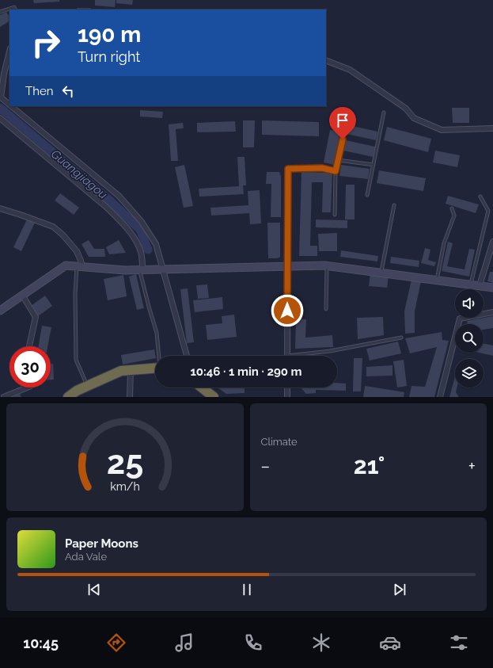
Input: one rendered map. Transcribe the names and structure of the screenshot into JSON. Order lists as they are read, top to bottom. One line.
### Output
{"water":["Guangjiagou"],"page":{"turn":["190 m","Turn right"],"then":"Then","limit":"30","trip":"10:46 · 1 min · 290 m","tile":"Climate","heat":["−","21°","+"],"song":["Paper Moons","Ada Vale"],"tabs":"10:45","gauge":["25","km/h"]}}
